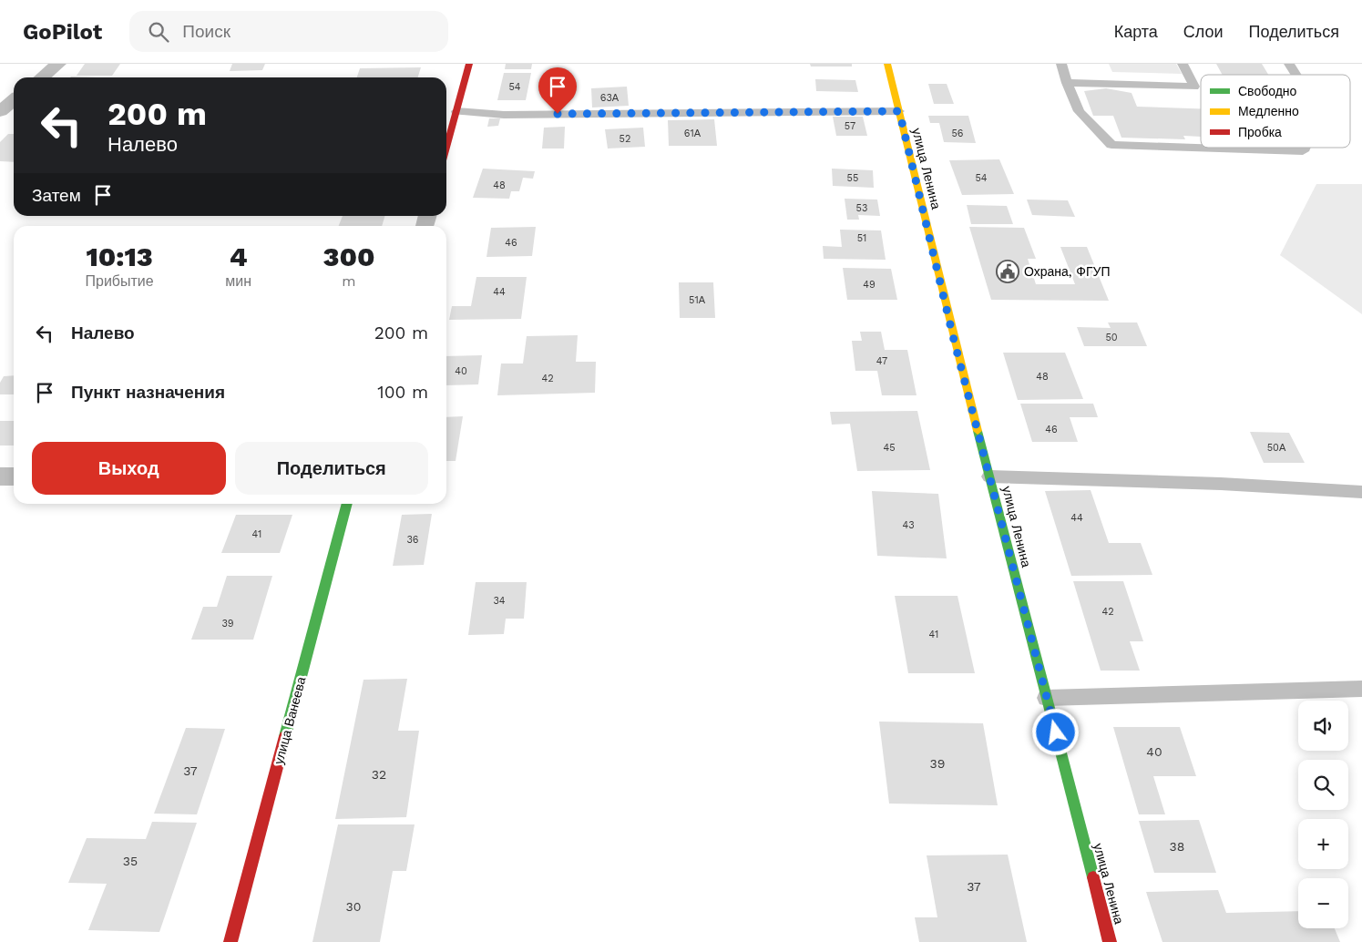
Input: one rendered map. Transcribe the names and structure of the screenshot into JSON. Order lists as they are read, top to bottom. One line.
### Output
{"streets":{"street":["улица Ленина","улица Ванеева"]},"places":{"public building":["Охрана, ФГУП"]},"house_numbers":["54","63А","57","61А","56","52","55","54","48","53","51","46","49","44","51А","50","47","40","48","42","46","45","50А","44","43","41","36","34","42","39","41","40","39","37","32","38","35","37","30"],"legend":["Свободно","Медленно","Пробка"],"page":{"header":"GoPilot","search":"Поиск","nav":["Карта","Слои","Поделиться"],"turn":["200 m","Налево"],"then":"Затем","eta":["10:13","Прибытие","4","мин","300","m"],"list":[{"name":"Налево","value":"200 m"},{"name":"Пункт назначения","value":"100 m"}],"buttons":["Выход","Поделиться"],"map_buttons":["+","−"]}}
